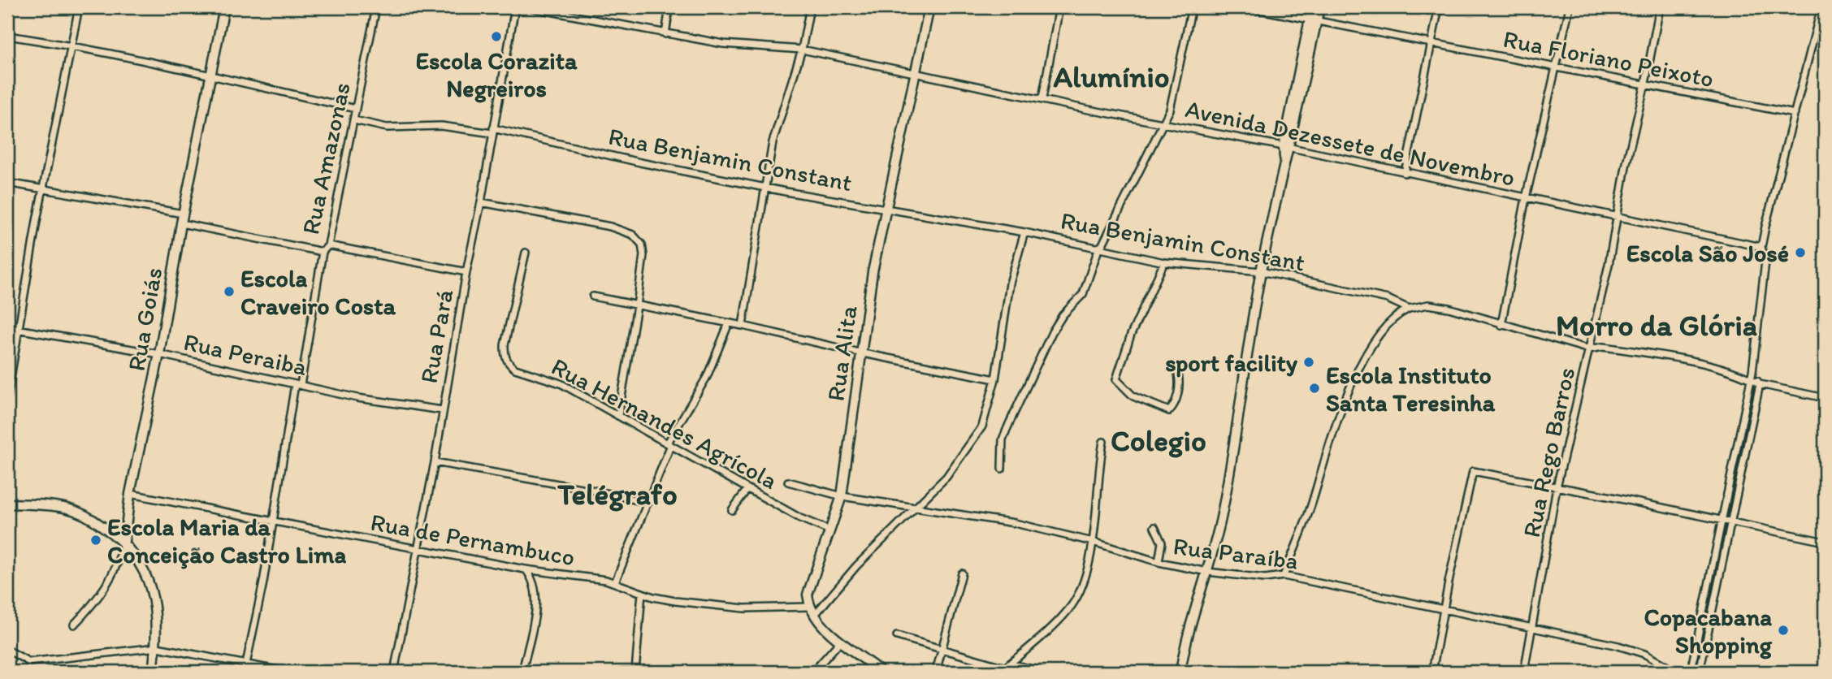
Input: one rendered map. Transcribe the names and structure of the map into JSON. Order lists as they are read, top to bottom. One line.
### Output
{"streets":{"street":["Rua Floriano Peixoto","Avenida Dezessete de Novembro","Rua Amazonas","Rua Benjamin Constant","Rua Goiás","Rua Pará","Rua Alita","Rua Peraiba","Rua Hernandes Agrícola","Rua Rego Barros","Rua de Pernambuco","Rua Paraíba"]},"crossings":[["Rua Floriano Peixoto","Rua Rego Barros"],["Avenida Dezessete de Novembro","Rua Alita"],["Avenida Dezessete de Novembro","Rua Rego Barros"],["Rua Amazonas","Rua Benjamin Constant"],["Rua Amazonas","Rua Peraiba"],["Rua Amazonas","Rua de Pernambuco"],["Rua Benjamin Constant","Rua Pará"],["Rua Benjamin Constant","Rua Alita"],["Rua Benjamin Constant","Rua Rego Barros"],["Rua Goiás","Rua Peraiba"],["Rua Goiás","Rua de Pernambuco"],["Rua Pará","Rua Peraiba"],["Rua Pará","Rua de Pernambuco"],["Rua Alita","Rua Hernandes Agrícola"],["Rua Alita","Rua de Pernambuco"],["Rua Alita","Rua Paraíba"],["Rua Rego Barros","Rua Paraíba"]],"districts":["Alumínio","Morro da Glória","Colegio","Telégrafo"],"places":["Escola Corazita Negreiros","Escola São José","Escola Craveiro Costa","sport facility","Escola Instituto Santa Teresinha","Escola Maria da Conceição Castro Lima","Copacabana Shopping"]}
